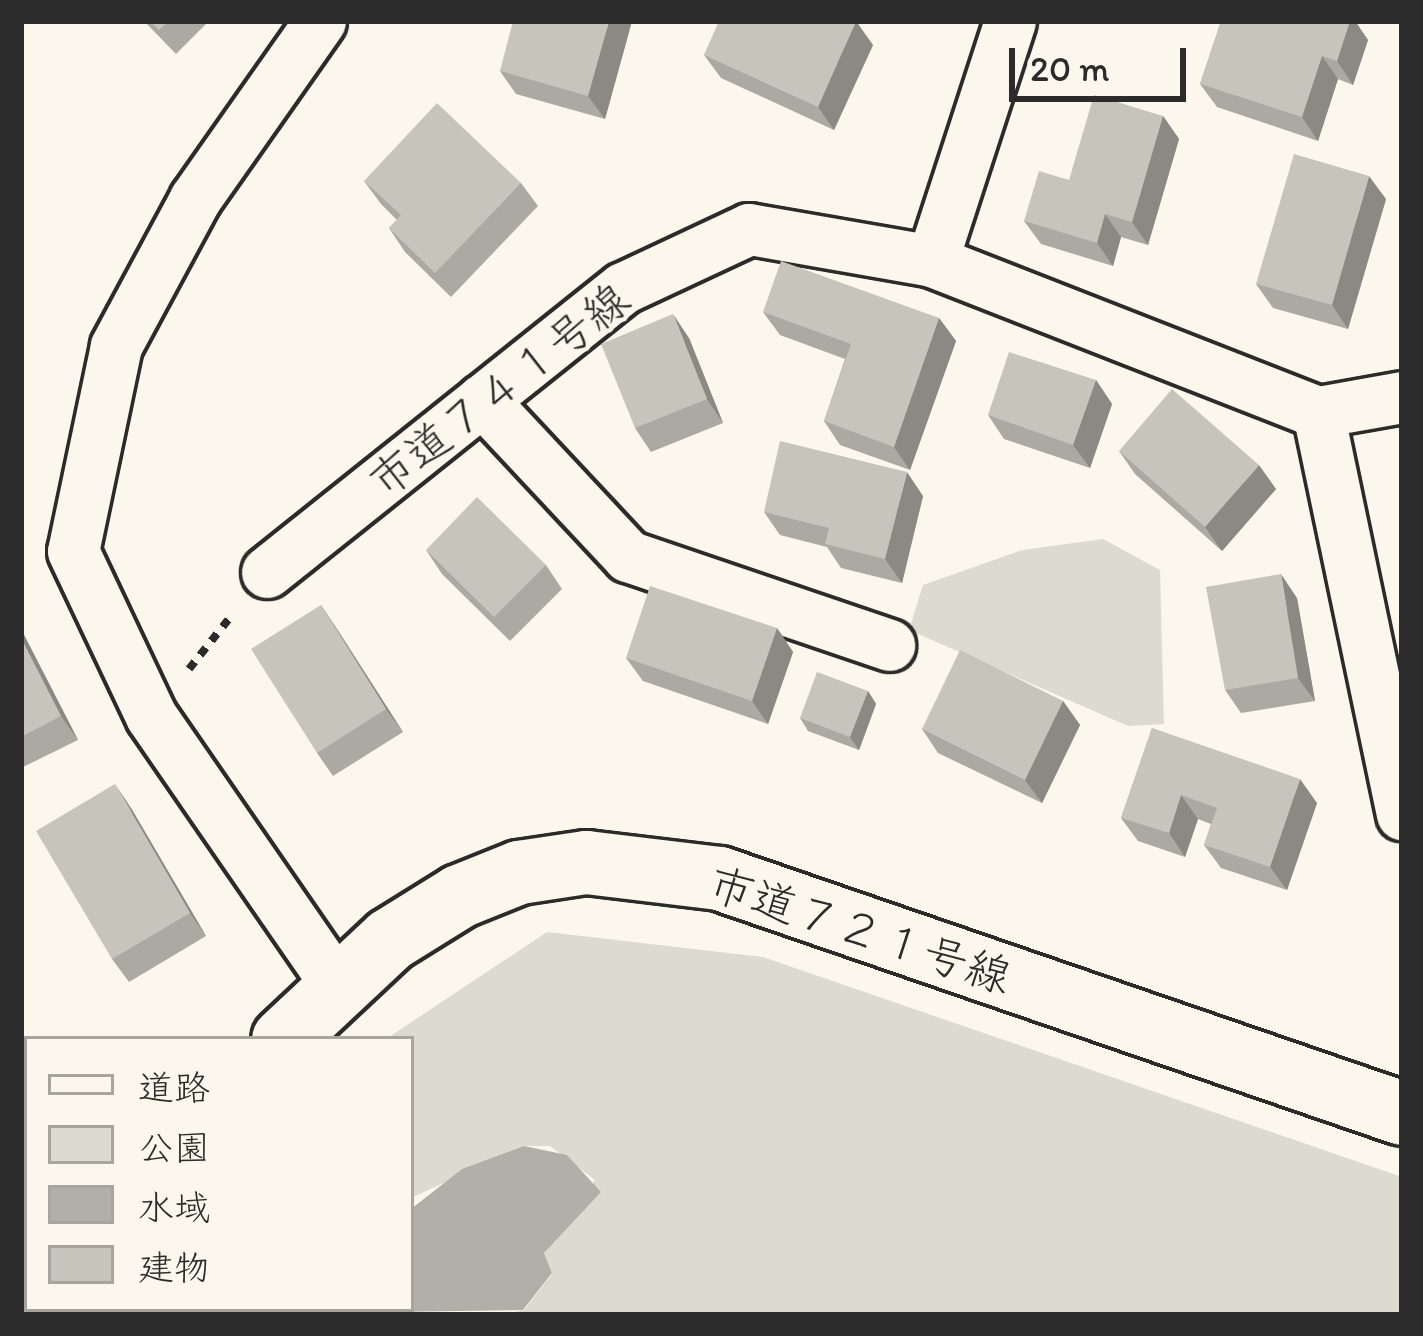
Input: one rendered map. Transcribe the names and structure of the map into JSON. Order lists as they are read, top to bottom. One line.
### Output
{"streets":{"street":["市道７４１号線","市道７２１号線"]},"legend":["道路","公園","水域","建物"],"scale_bar":"20 m"}
